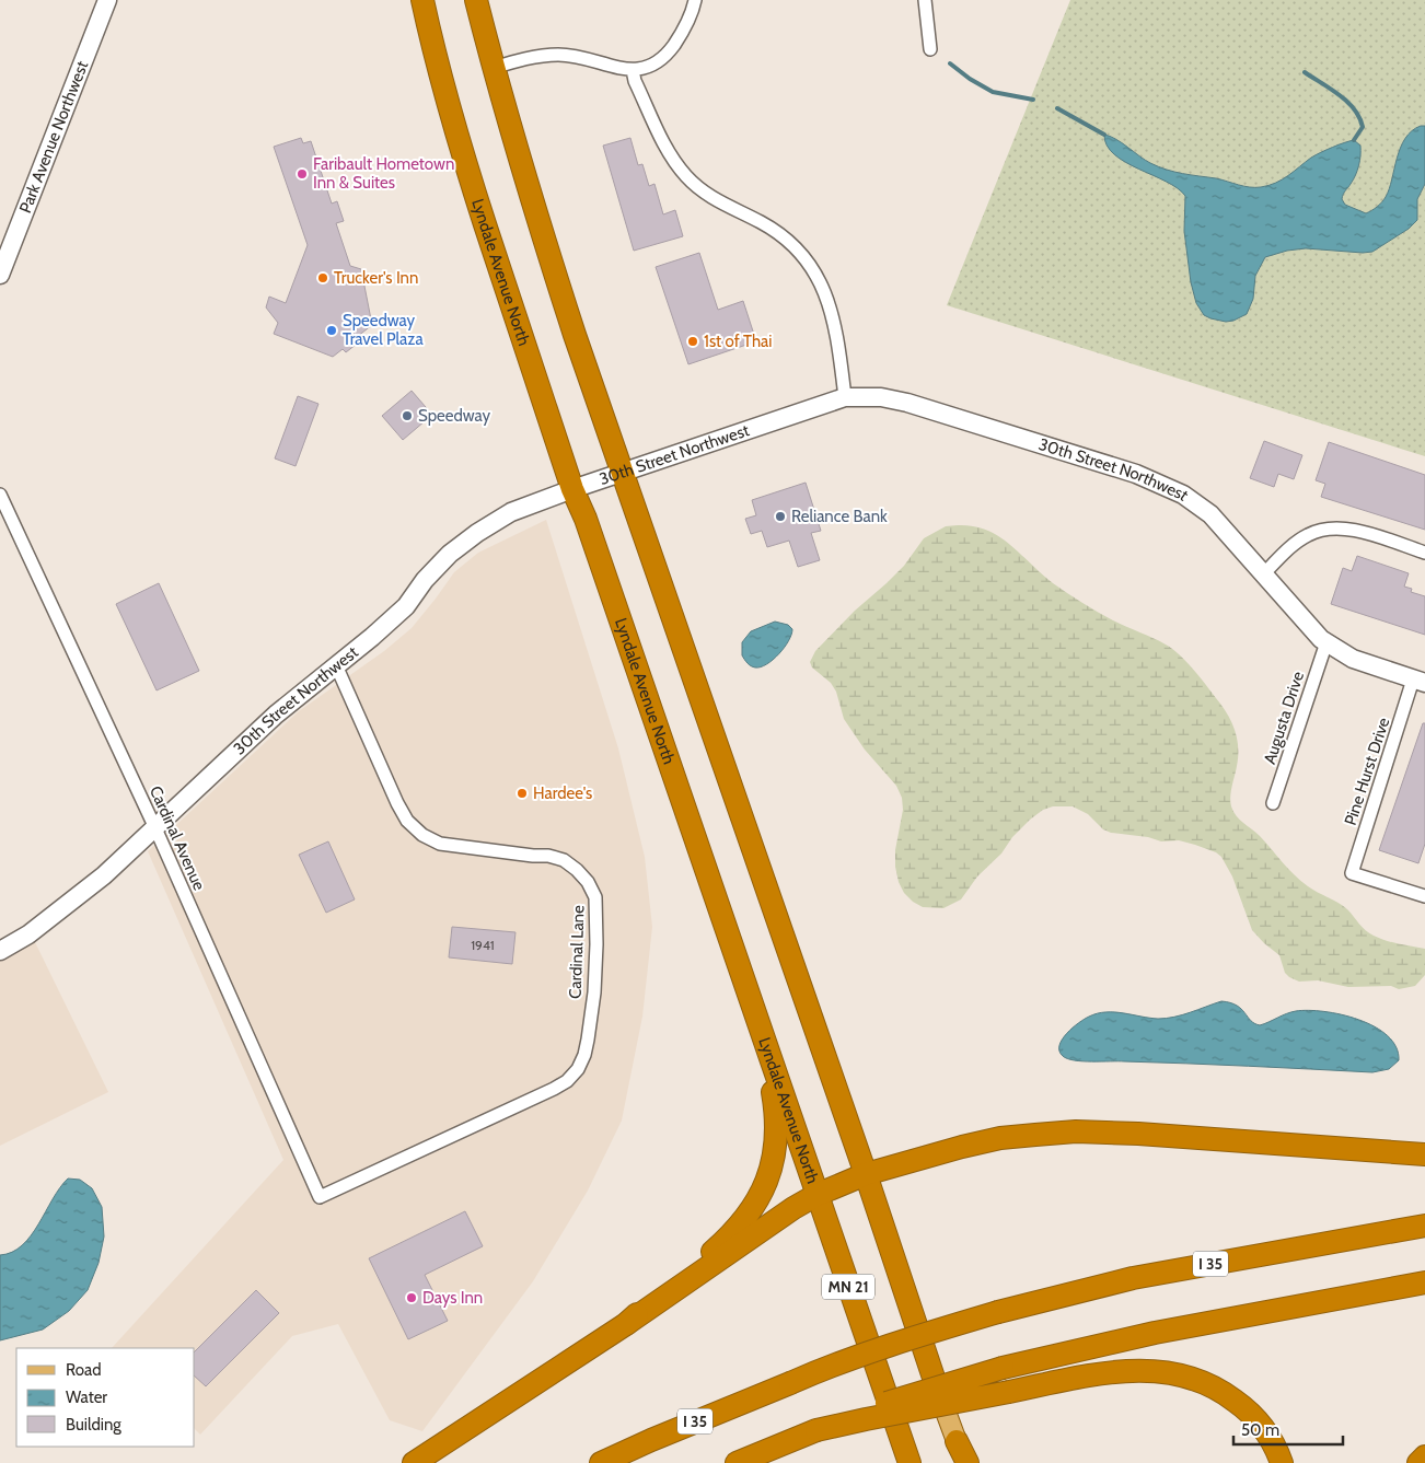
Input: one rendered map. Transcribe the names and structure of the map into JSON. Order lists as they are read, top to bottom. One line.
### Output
{"streets":{"highway":["Lyndale Avenue North","I 35","MN 21"],"street":["Park Avenue Northwest","30th Street Northwest","Augusta Drive","Pine Hurst Drive","Cardinal Avenue","Cardinal Lane"]},"crossings":[["Lyndale Avenue North","30th Street Northwest"],["30th Street Northwest","Augusta Drive"],["30th Street Northwest","Pine Hurst Drive"],["30th Street Northwest","Cardinal Avenue"],["30th Street Northwest","Cardinal Lane"],["Cardinal Avenue","Cardinal Lane"]],"places":["Faribault Hometown Inn & Suites","Trucker's Inn","Speedway Travel Plaza","1st of Thai","Speedway","Reliance Bank","Hardee's","Days Inn"],"house_numbers":["1941"],"legend":["Road","Water","Building"],"scale_bar":"50 m"}
